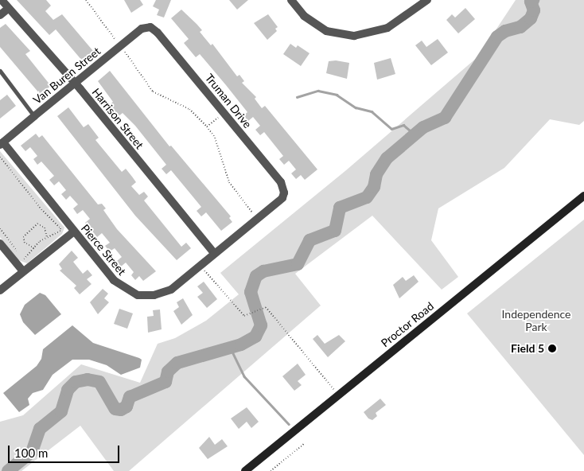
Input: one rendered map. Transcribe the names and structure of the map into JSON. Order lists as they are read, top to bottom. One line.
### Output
{"streets":{"street":["Van Buren Street","Truman Drive","Harrison Street","Pierce Street","Proctor Road"]},"crossings":[["Van Buren Street","Truman Drive"],["Van Buren Street","Harrison Street"],["Van Buren Street","Pierce Street"],["Truman Drive","Pierce Street"],["Harrison Street","Pierce Street"]],"parks":["Independence Park"],"places":["Field 5"],"scale_bar":"100 m"}
